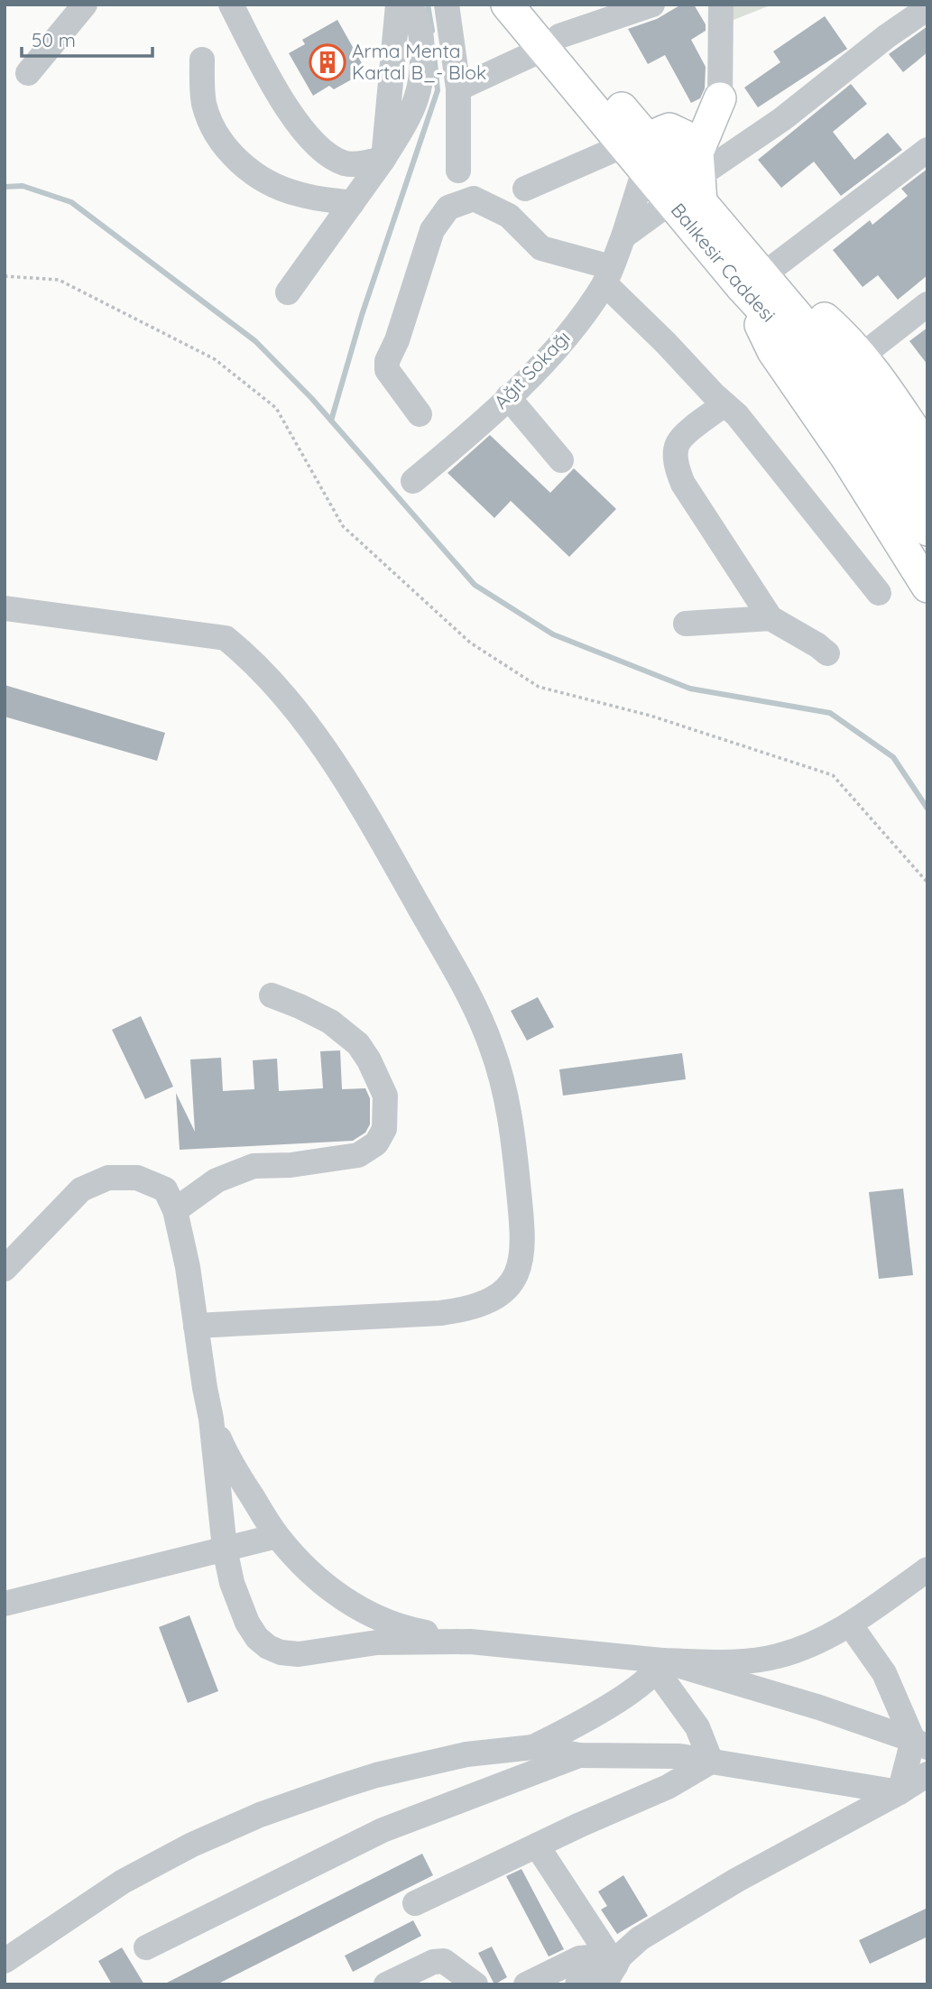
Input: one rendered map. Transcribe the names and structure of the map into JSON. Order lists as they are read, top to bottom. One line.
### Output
{"streets":{"main road":["Balıkesir Caddesi"],"street":["Ağıt Sokağı"]},"crossings":[["Balıkesir Caddesi","Ağıt Sokağı"]],"places":{"building":["Arma Menta Kartal B_- Blok"]},"scale_bar":"50 m"}
